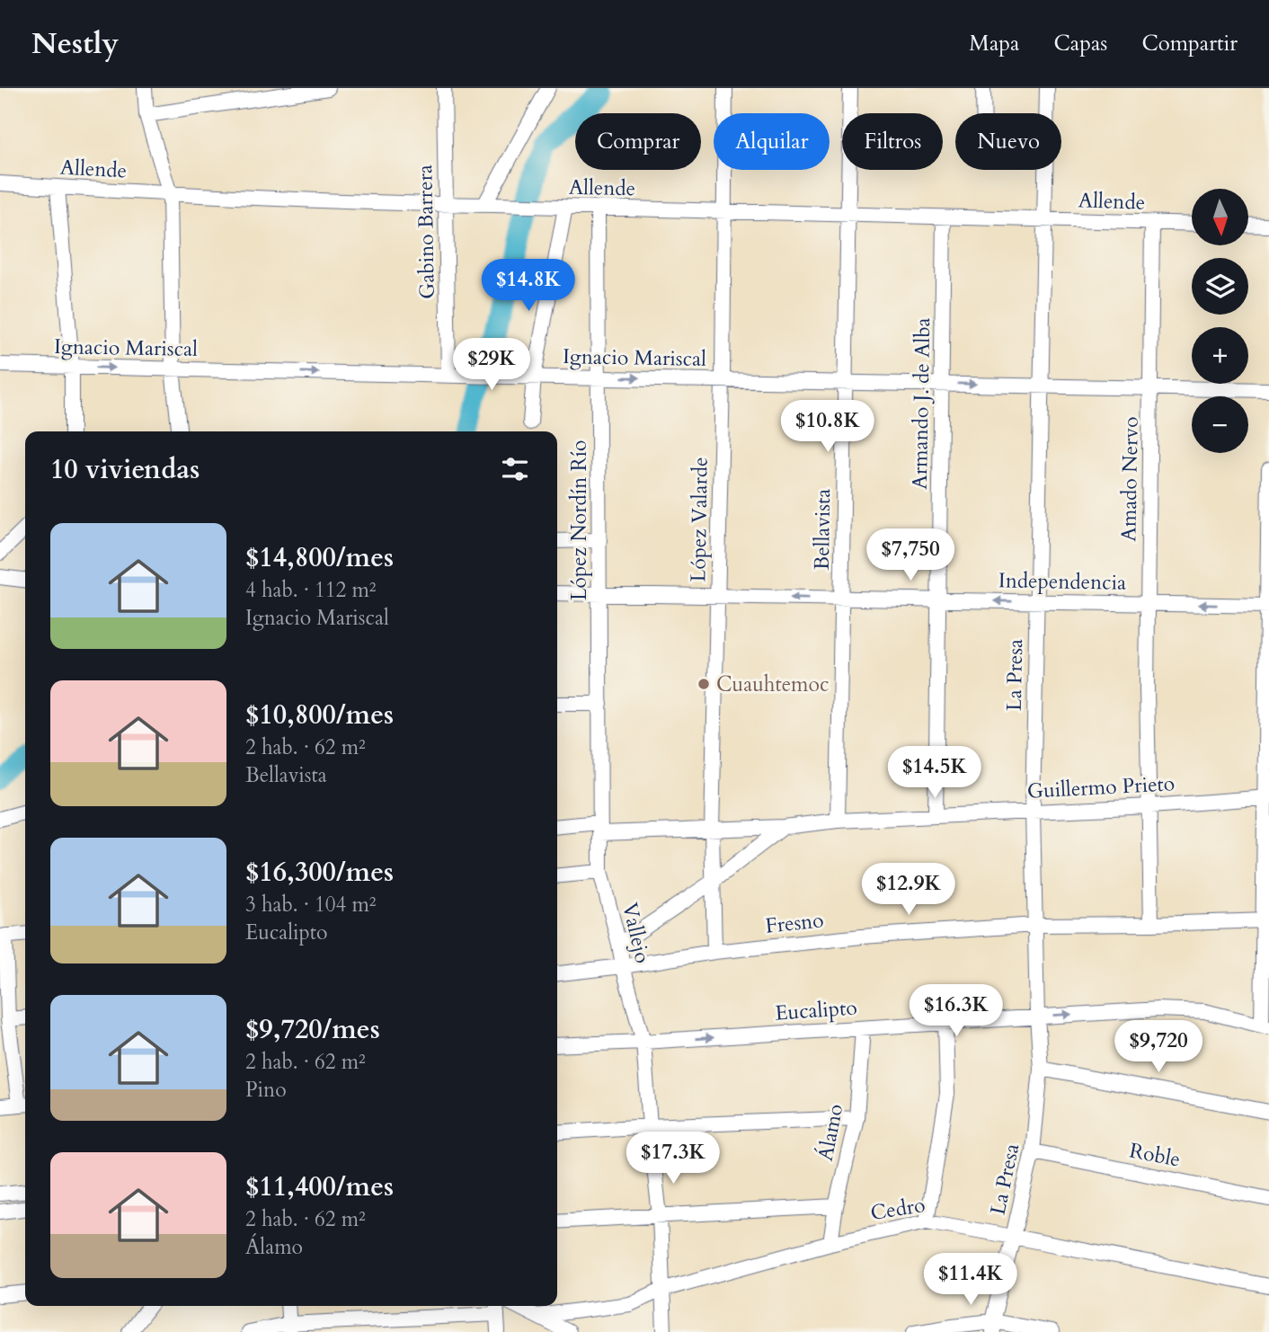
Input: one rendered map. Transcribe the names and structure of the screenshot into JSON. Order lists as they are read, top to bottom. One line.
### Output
{"streets":{"street":["Allende","Gabino Barrera","Ignacio Mariscal","Armando J. de Alba","Amado Nervo","López Valarde","López Nordín Río","Bellavista","Independencia","La Presa","Guillermo Prieto","Fresno","Vallejo","Eucalipto","Álamo","Roble","Cedro"]},"crossings":[["Allende","Gabino Barrera"],["Allende","Armando J. de Alba"],["Allende","Amado Nervo"],["Allende","López Valarde"],["Allende","López Nordín Río"],["Allende","Bellavista"],["Allende","La Presa"],["Gabino Barrera","Ignacio Mariscal"],["Ignacio Mariscal","Armando J. de Alba"],["Ignacio Mariscal","Amado Nervo"],["Ignacio Mariscal","López Valarde"],["Ignacio Mariscal","López Nordín Río"],["Ignacio Mariscal","Bellavista"],["Ignacio Mariscal","La Presa"],["Armando J. de Alba","Independencia"],["Armando J. de Alba","Guillermo Prieto"],["Amado Nervo","Independencia"],["Amado Nervo","Guillermo Prieto"],["Amado Nervo","Fresno"],["López Valarde","Independencia"],["López Valarde","Guillermo Prieto"],["López Valarde","Fresno"],["López Nordín Río","Independencia"],["López Nordín Río","Guillermo Prieto"],["López Nordín Río","Vallejo"],["Bellavista","Independencia"],["Bellavista","Guillermo Prieto"],["Independencia","La Presa"],["La Presa","Guillermo Prieto"],["La Presa","Fresno"],["La Presa","Eucalipto"],["La Presa","Roble"],["La Presa","Cedro"],["Guillermo Prieto","Vallejo"],["Fresno","Vallejo"],["Vallejo","Eucalipto"],["Vallejo","Cedro"],["Eucalipto","Álamo"],["Álamo","Cedro"]],"one_way":["Ignacio Mariscal","Independencia"],"places":["Cuauhtemoc"],"north":"bottom","page":{"header":"Nestly","nav":["Mapa","Capas","Compartir"],"chip":["Comprar","Alquilar","Filtros","Nuevo"],"map_buttons":["+","−"],"price":["$14.8K","$29K","$10.8K","$7,750","$14.5K","$12.9K","$16.3K","$9,720","$17.3K","$11.4K"],"heading":"10 viviendas","list":[{"name":"$14,800/mes","note":"4 hab. · 112 m² · Ignacio Mariscal"},{"name":"$10,800/mes","note":"2 hab. · 62 m² · Bellavista"},{"name":"$16,300/mes","note":"3 hab. · 104 m² · Eucalipto"},{"name":"$9,720/mes","note":"2 hab. · 62 m² · Pino"},{"name":"$11,400/mes","note":"2 hab. · 62 m² · Álamo"}]}}
